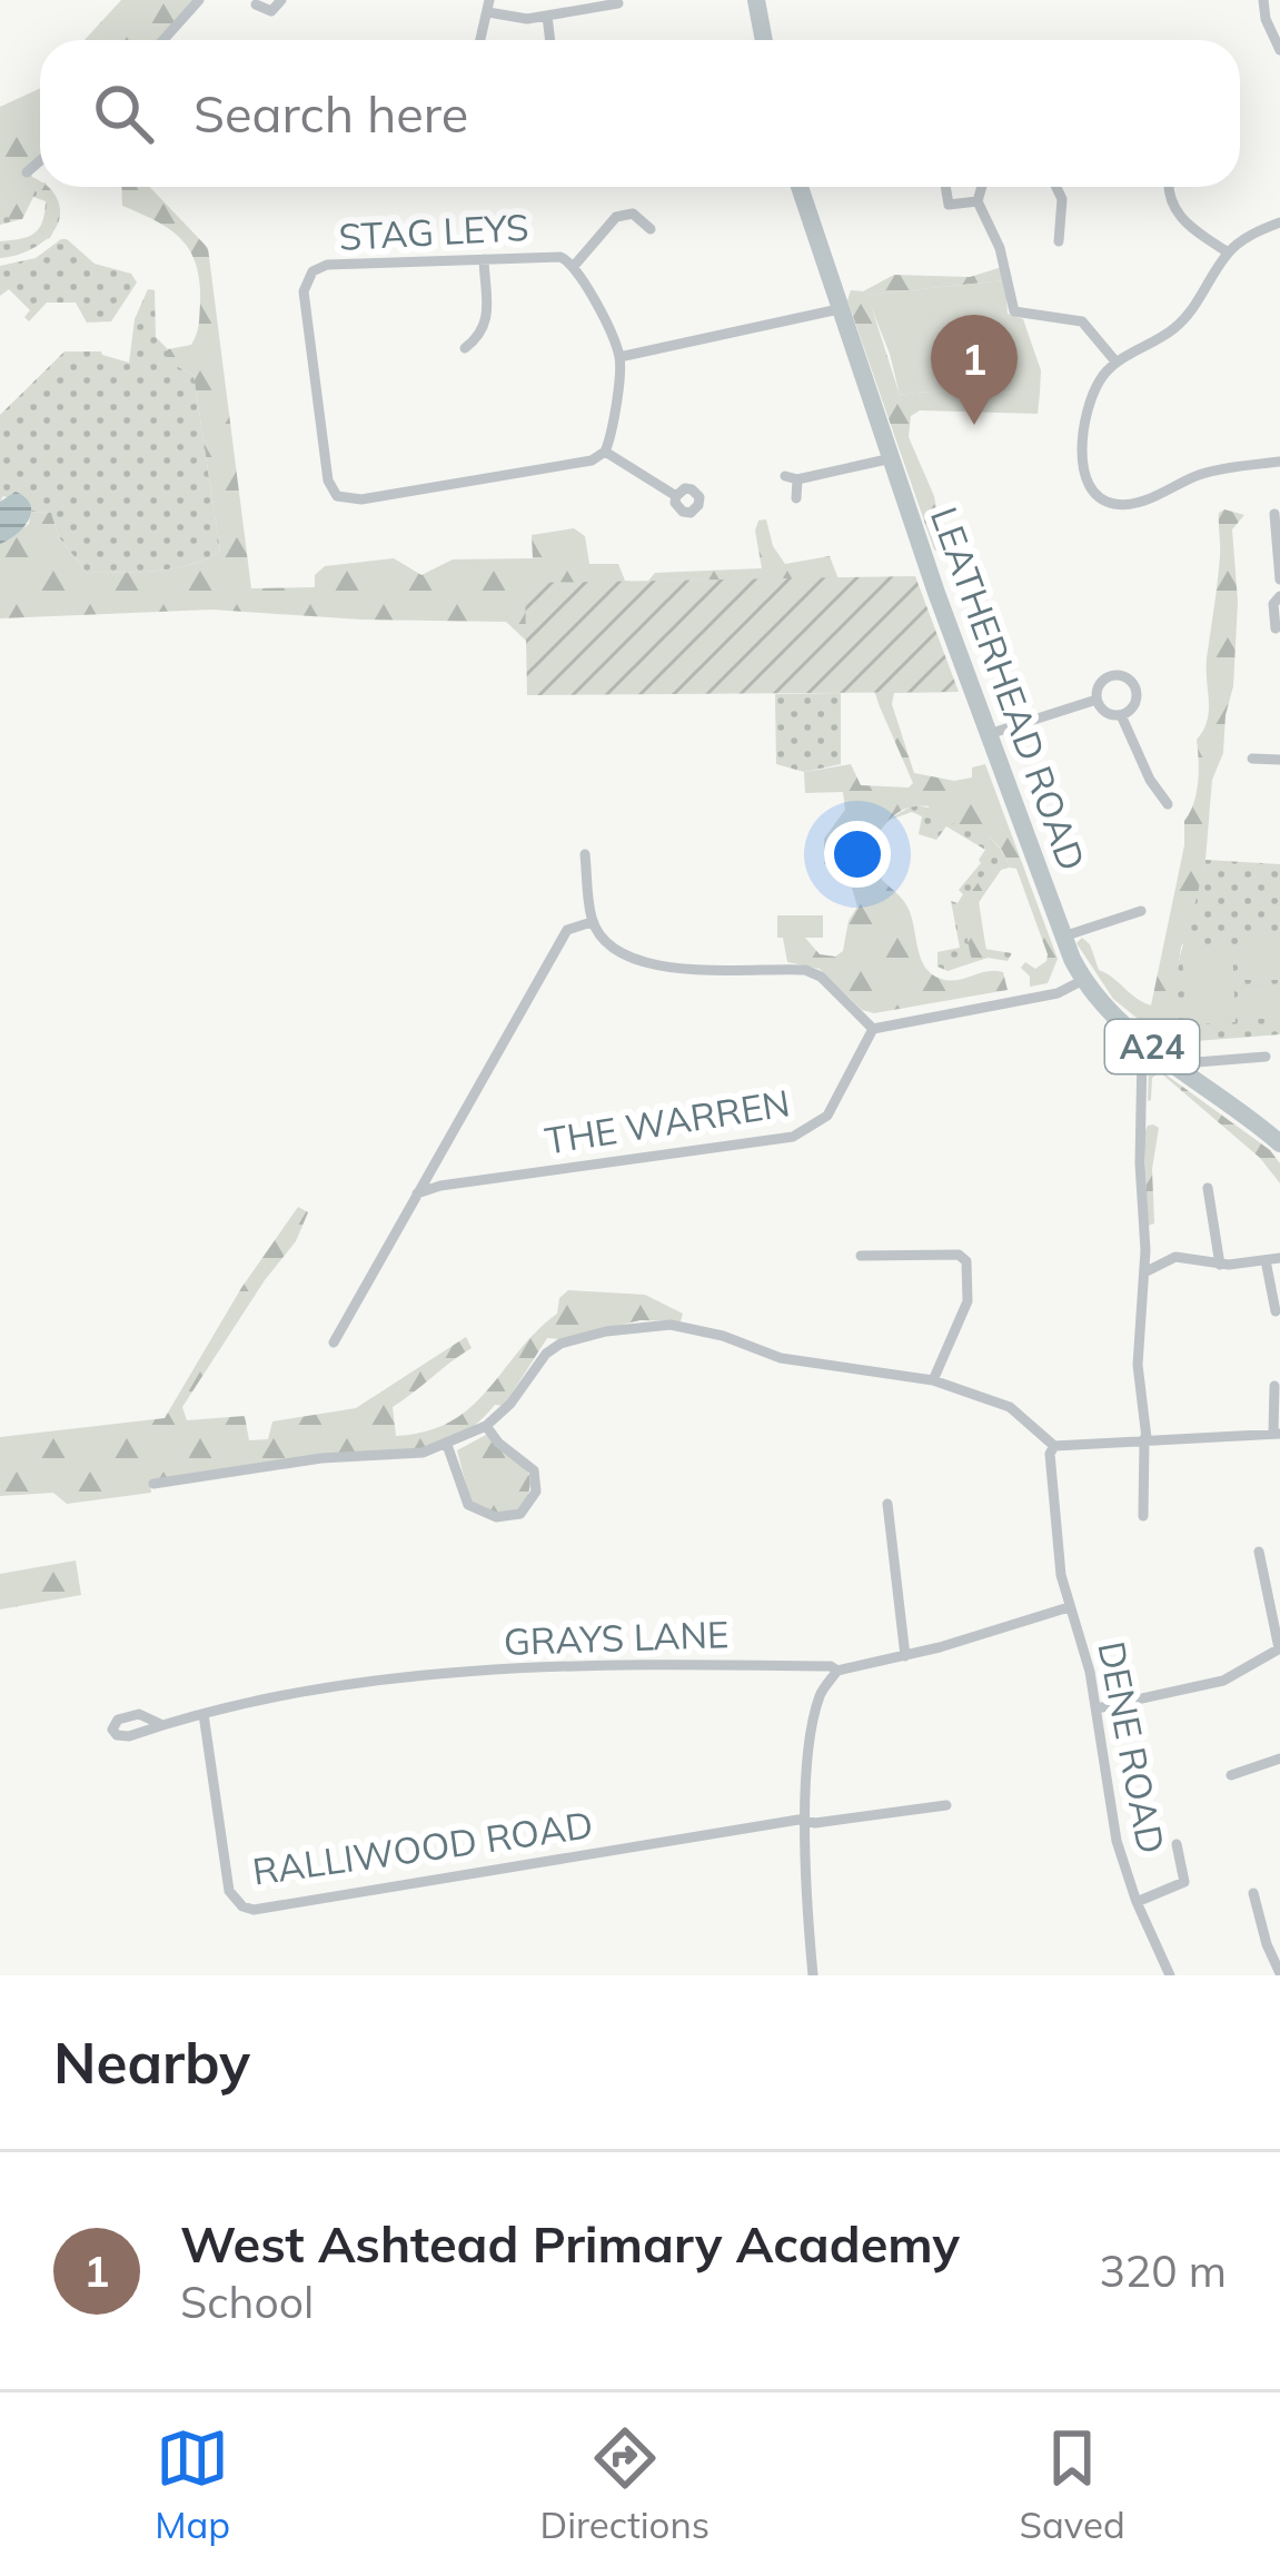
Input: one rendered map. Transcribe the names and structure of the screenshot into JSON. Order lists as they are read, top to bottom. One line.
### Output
{"streets":{"highway":["LEATHERHEAD ROAD","A24"],"street":["STAG LEYS","THE WARREN","GRAYS LANE","DENE ROAD","RALLIWOOD ROAD"]},"crossings":[["GRAYS LANE","DENE ROAD"],["GRAYS LANE","RALLIWOOD ROAD"]],"page":{"search":"Search here","pins":"1","heading":"Nearby","list":[{"mark":"1","name":"West Ashtead Primary Academy","note":"School","value":"320 m"}],"nav":["Map","Directions","Saved"]}}
